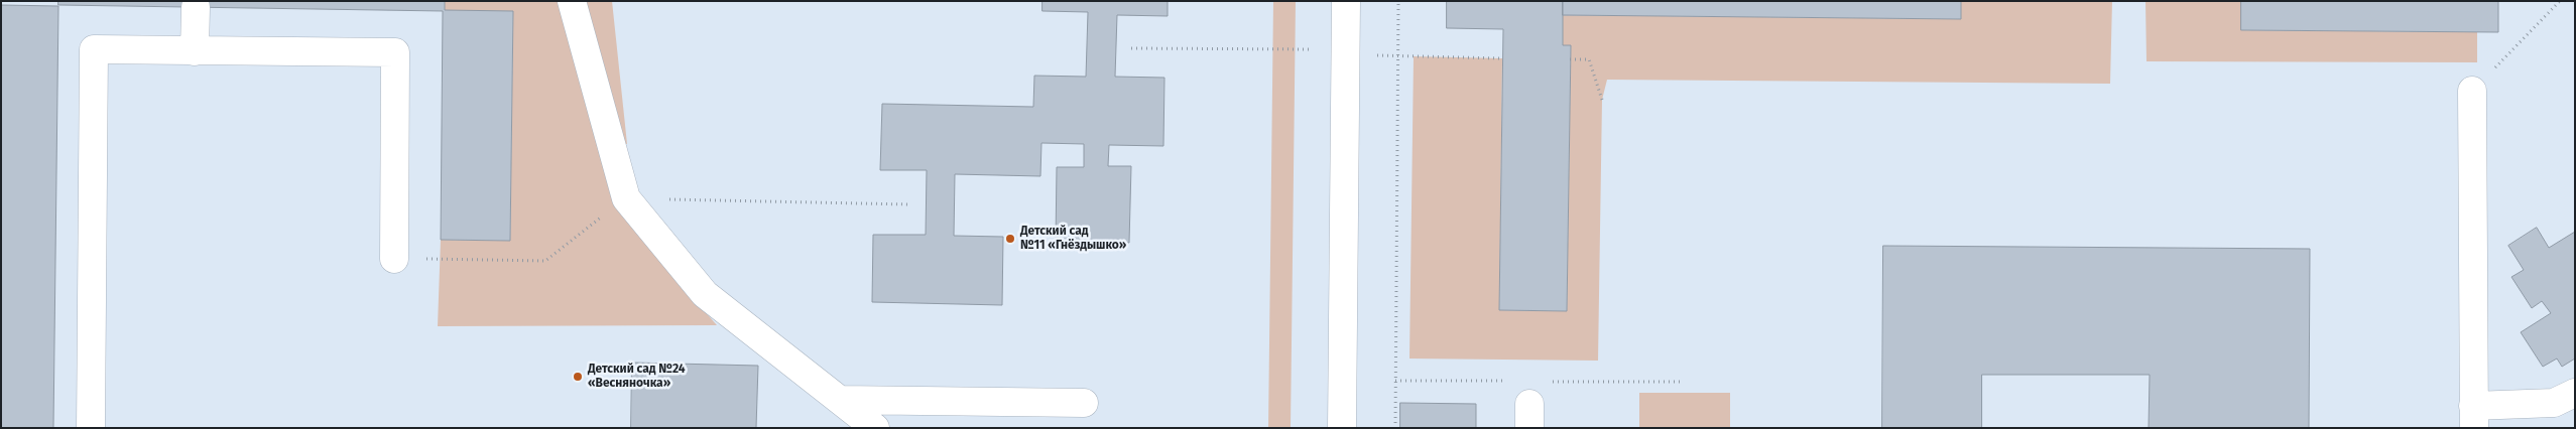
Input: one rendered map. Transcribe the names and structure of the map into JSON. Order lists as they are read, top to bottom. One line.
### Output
{"places":["Детский сад №11 «Гнёздышко»","Детский сад №24 «Весняночка»"]}
